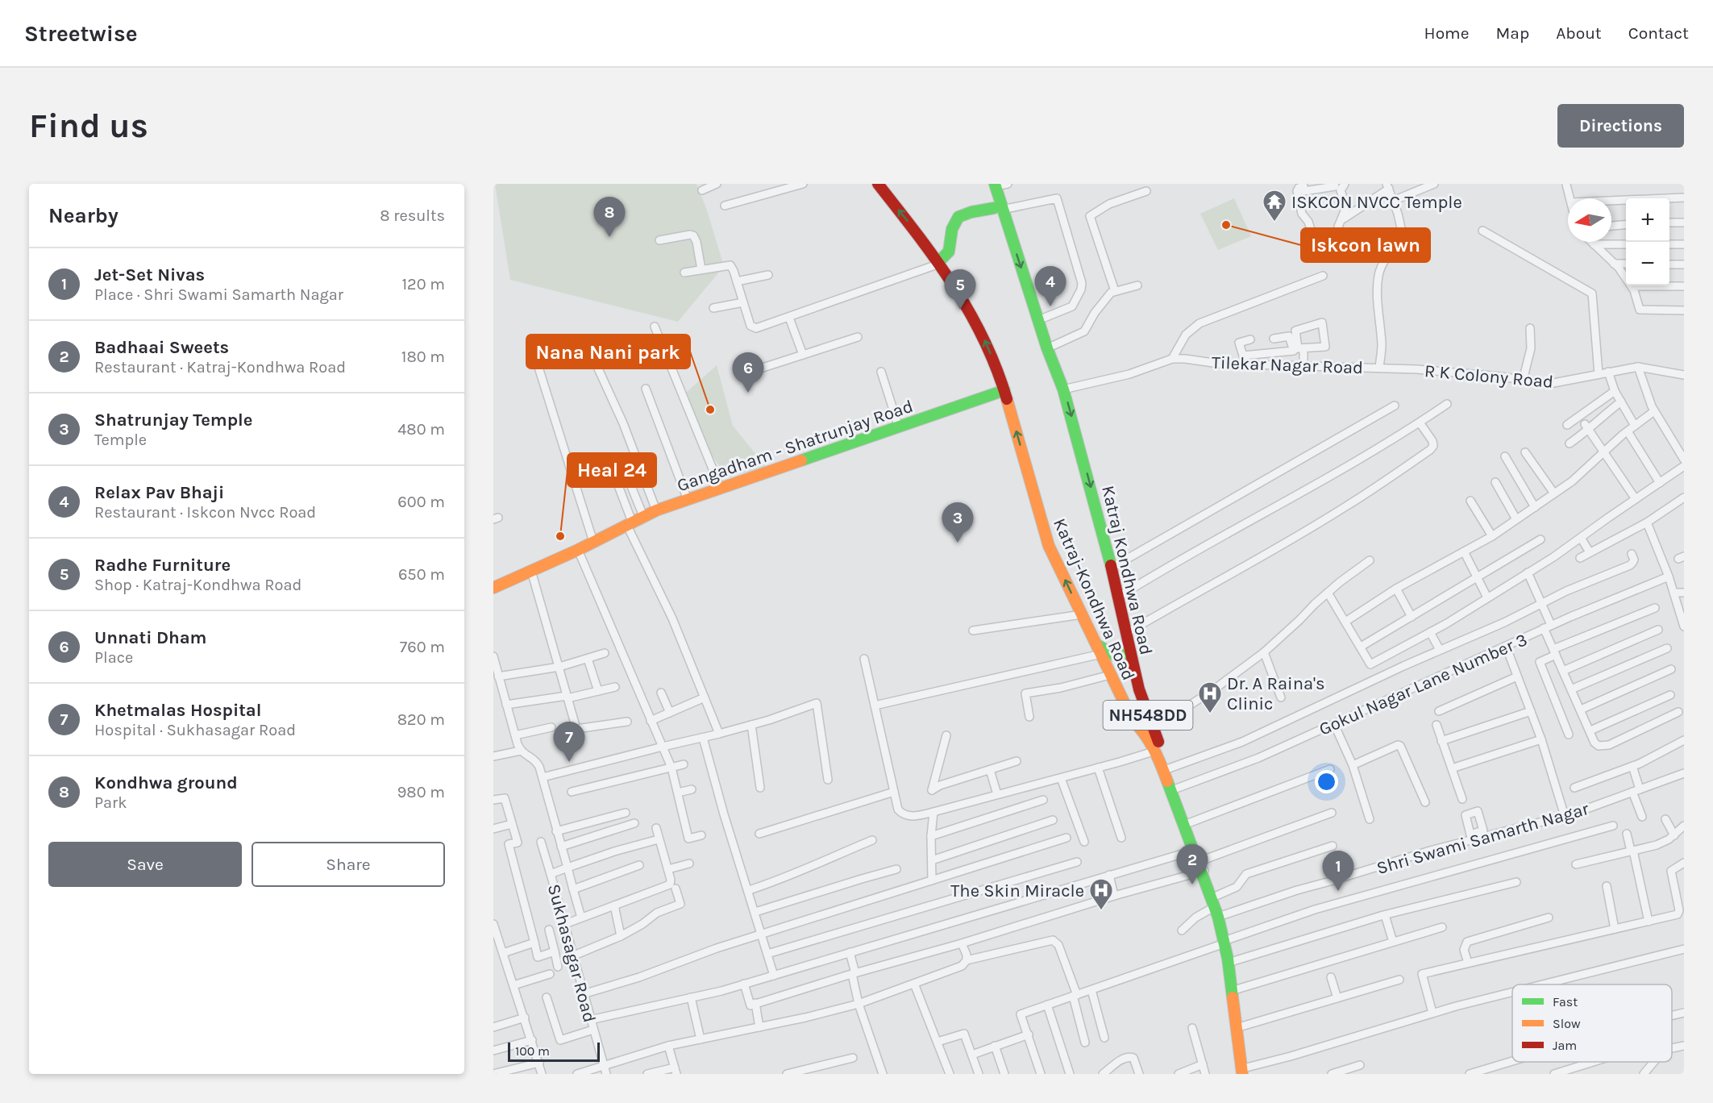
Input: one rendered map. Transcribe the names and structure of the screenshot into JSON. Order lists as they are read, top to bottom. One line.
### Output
{"streets":{"main road":["Gangadham - Shatrunjay Road","Katraj Kondhwa Road","Katraj-Kondhwa Road","NH548DD"],"street":["Tilekar Nagar Road","R K Colony Road","Gokul Nagar Lane Number 3","Shri Swami Samarth Nagar","Sukhasagar Road"]},"crossings":[["Tilekar Nagar Road","R K Colony Road"],["Tilekar Nagar Road","Katraj Kondhwa Road"],["Gangadham - Shatrunjay Road","Katraj-Kondhwa Road"],["Katraj Kondhwa Road","Katraj-Kondhwa Road"],["Katraj Kondhwa Road","Gokul Nagar Lane Number 3"],["Katraj-Kondhwa Road","NH548DD"],["NH548DD","Shri Swami Samarth Nagar"]],"one_way":["Katraj Kondhwa Road","Katraj-Kondhwa Road"],"places":{"temple":["ISKCON NVCC Temple"],"other":["Iskcon lawn","Nana Nani park","Heal 24"],"hospital":["Dr. A Raina's Clinic","The Skin Miracle"]},"legend":["Fast","Slow","Jam"],"scale_bar":"100 m","north":"left","page":{"header":"Streetwise","nav":["Home","Map","About","Contact"],"buttons":["Directions",["Save","Share"]],"title":"Find us","heading":["Nearby","8 results"],"pins":["8","4","5","6","3","7","2","1"],"map_buttons":["+","−"],"list":[{"mark":"1","name":"Jet-Set Nivas","note":"Place · Shri Swami Samarth Nagar","value":"120 m"},{"mark":"2","name":"Badhaai Sweets","note":"Restaurant · Katraj-Kondhwa Road","value":"180 m"},{"mark":"3","name":"Shatrunjay Temple","note":"Temple","value":"480 m"},{"mark":"4","name":"Relax Pav Bhaji","note":"Restaurant · Iskcon Nvcc Road","value":"600 m"},{"mark":"5","name":"Radhe Furniture","note":"Shop · Katraj-Kondhwa Road","value":"650 m"},{"mark":"6","name":"Unnati Dham","note":"Place","value":"760 m"},{"mark":"7","name":"Khetmalas Hospital","note":"Hospital · Sukhasagar Road","value":"820 m"},{"mark":"8","name":"Kondhwa ground","note":"Park","value":"980 m"}],"scale":"100 m"}}
